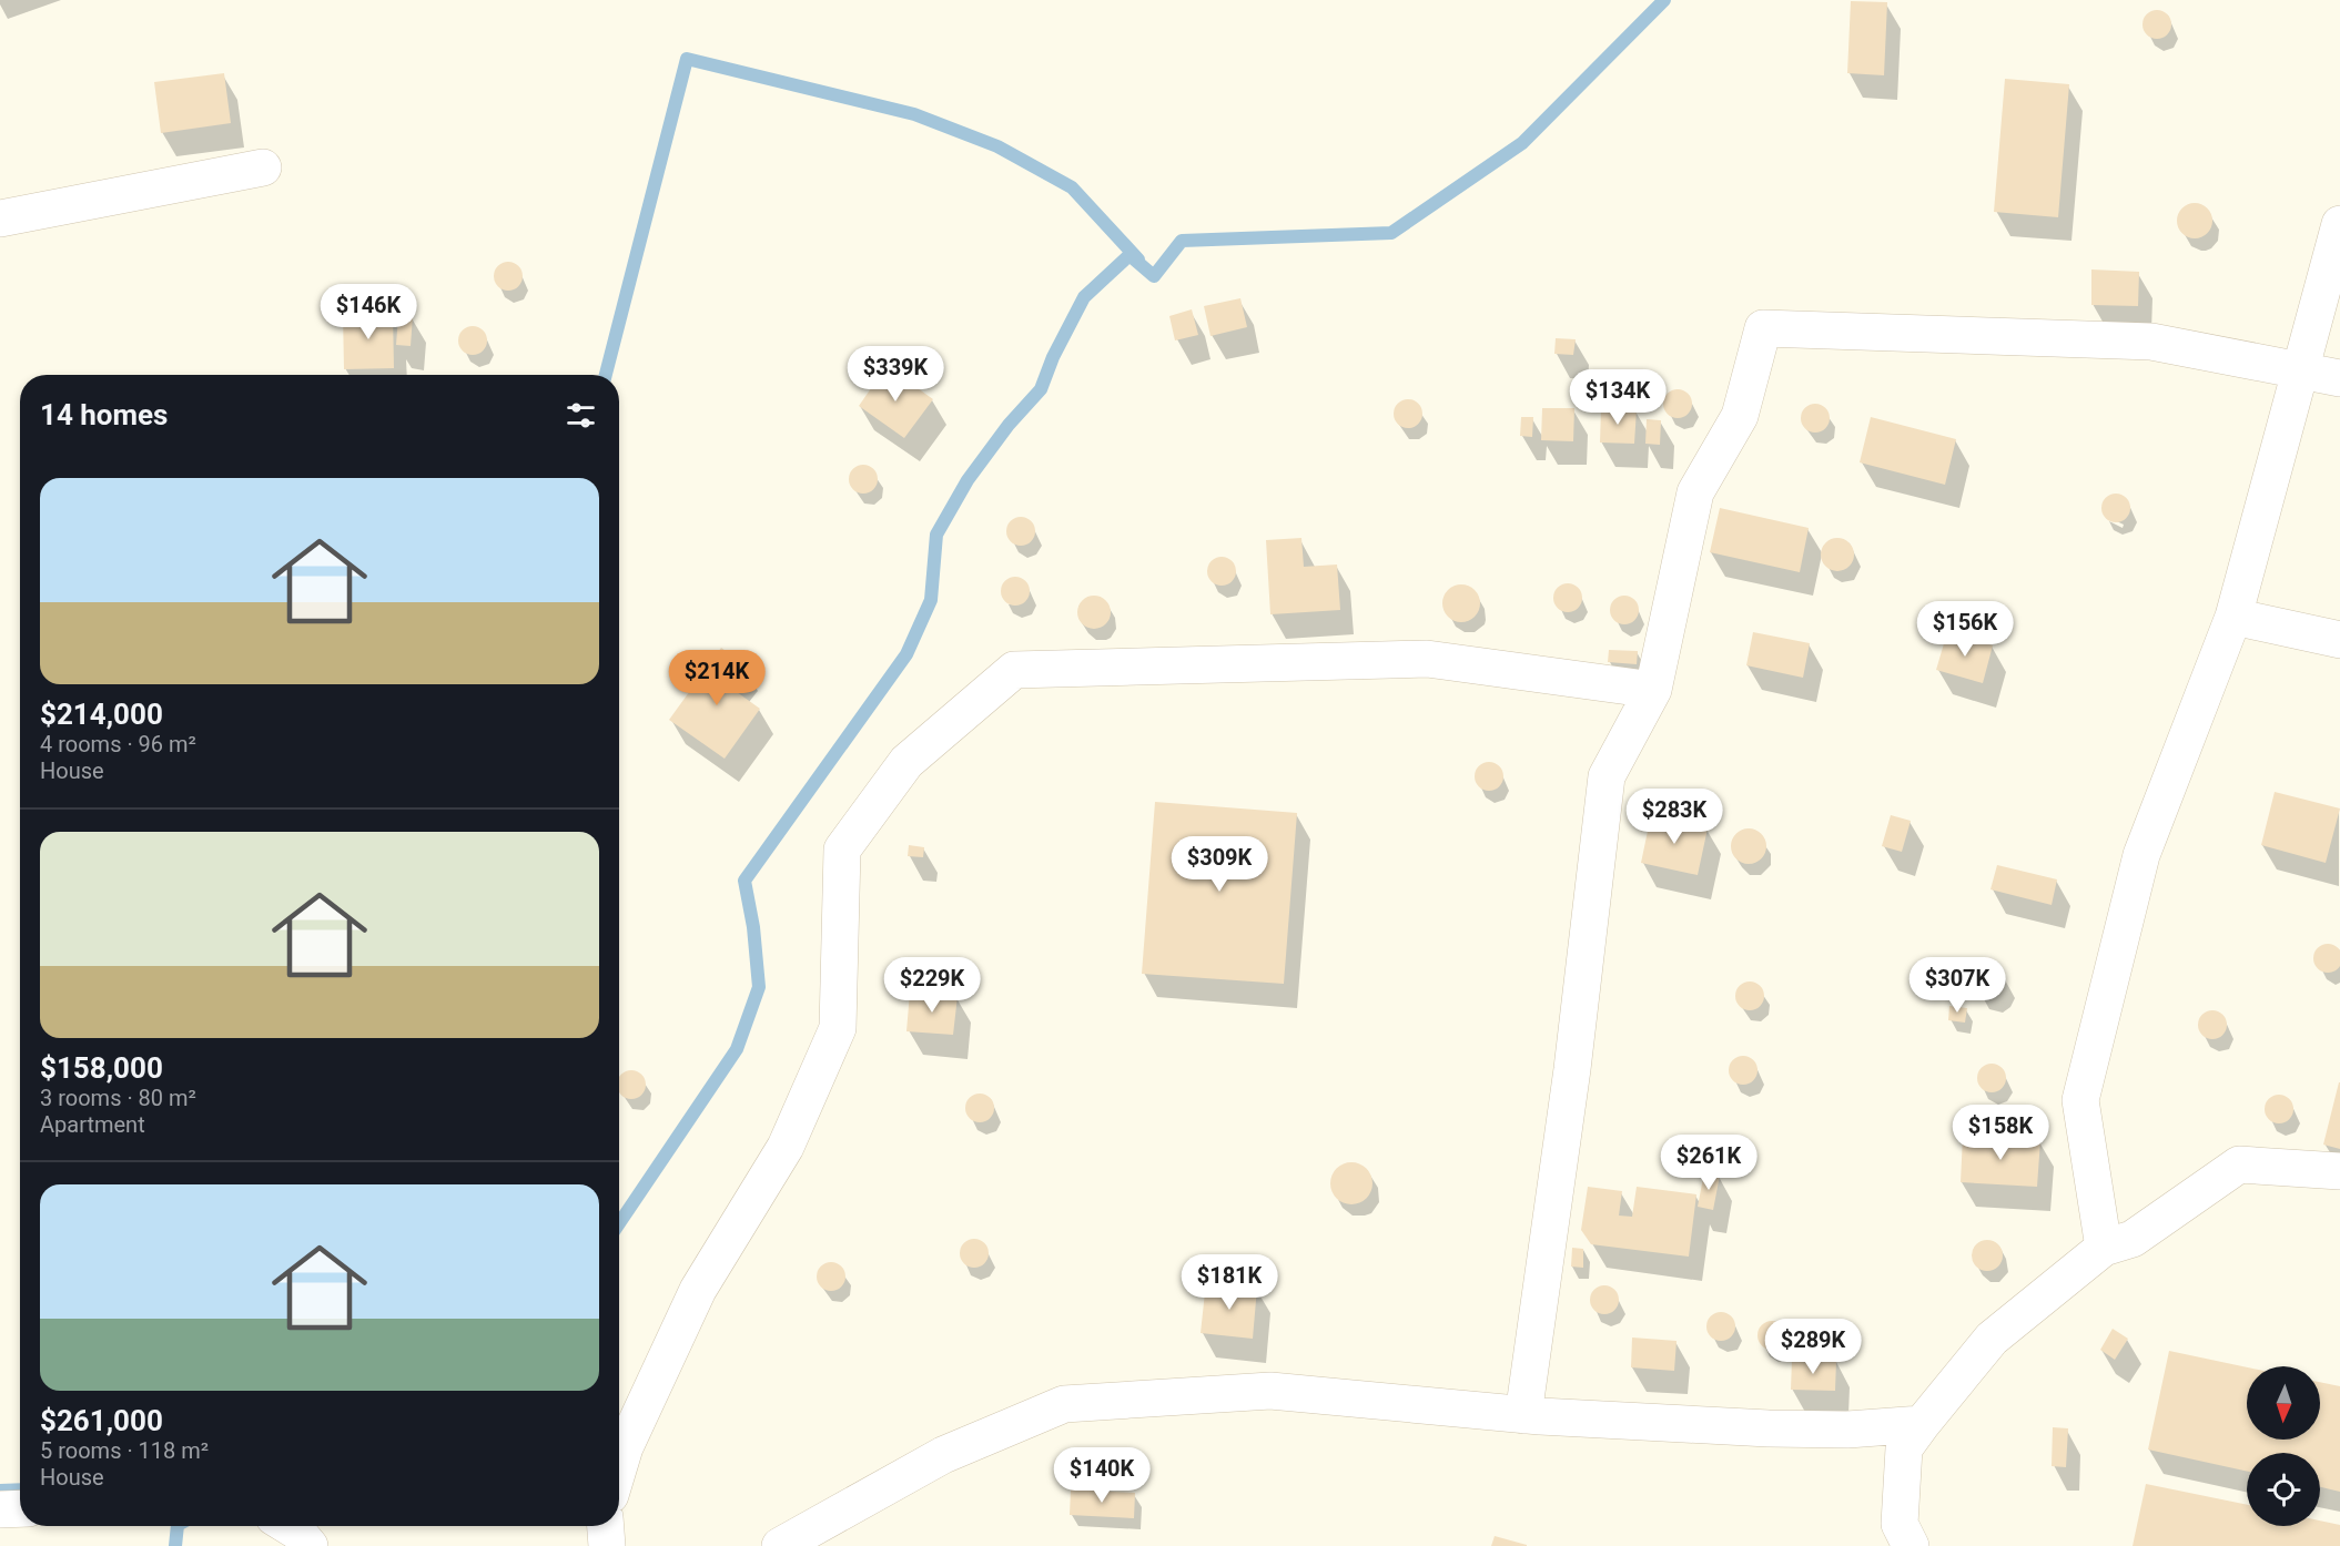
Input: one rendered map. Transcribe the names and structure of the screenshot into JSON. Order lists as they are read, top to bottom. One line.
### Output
{"north":"bottom","page":{"price":["$146K","$339K","$134K","$156K","$214K","$283K","$309K","$229K","$307K","$158K","$261K","$181K","$289K","$140K"],"heading":"14 homes","list":[{"name":"$214,000","note":"4 rooms · 96 m² · House"},{"name":"$158,000","note":"3 rooms · 80 m² · Apartment"},{"name":"$261,000","note":"5 rooms · 118 m² · House"}]}}
